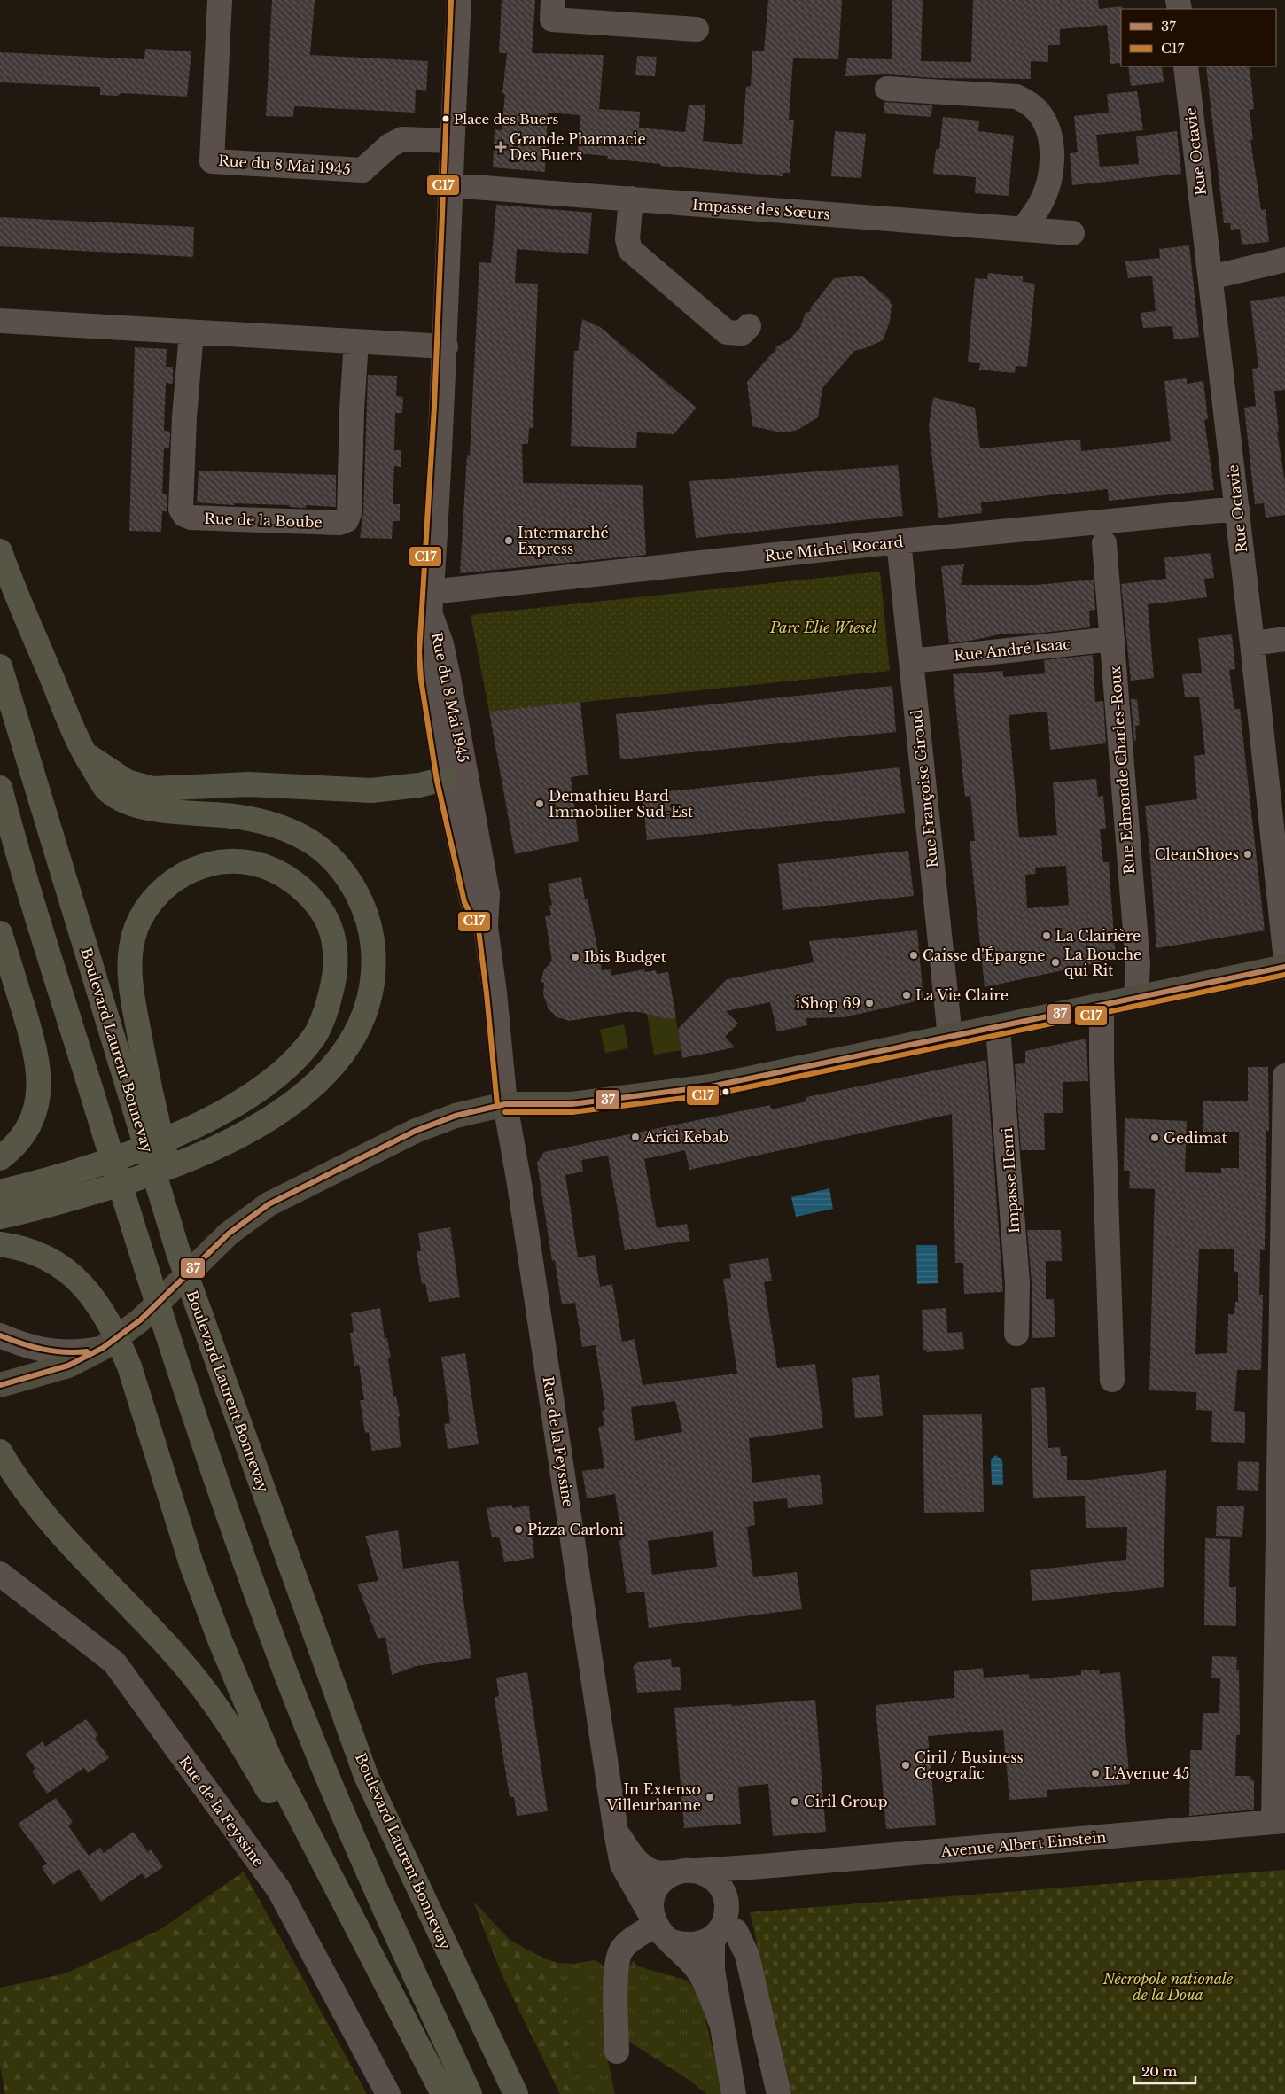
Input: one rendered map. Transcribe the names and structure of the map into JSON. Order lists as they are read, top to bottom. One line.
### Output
{"streets":{"highway":["Boulevard Laurent Bonnevay"],"street":["Rue Octavie","Rue du 8 Mai 1945","Impasse des Sœurs","Rue de la Boube","Rue Michel Rocard","Rue André Isaac","Rue Edmonde Charles-Roux","Rue Françoise Giroud","Impasse Henri","Rue de la Feyssine","Avenue Albert Einstein"]},"crossings":[["Rue Octavie","Rue Michel Rocard"],["Rue du 8 Mai 1945","Impasse des Sœurs"],["Rue du 8 Mai 1945","Rue Michel Rocard"],["Rue du 8 Mai 1945","Rue de la Feyssine"],["Rue Michel Rocard","Rue Françoise Giroud"],["Rue André Isaac","Rue Edmonde Charles-Roux"],["Rue André Isaac","Rue Françoise Giroud"],["Rue de la Feyssine","Avenue Albert Einstein"]],"parks":["Parc Élie Wiesel","Nécropole nationale de la Doua"],"places":{"other":["Place des Buers","Intermarché Express","Demathieu Bard Immobilier Sud-Est","CleanShoes","La Clairière","Caisse d'Épargne","Ibis Budget","La Bouche qui Rit","La Vie Claire","iShop 69","Arici Kebab","Gedimat","Pizza Carloni","Ciril / Business Geografic","L'Avenue 45","In Extenso Villeurbanne","Ciril Group"],"health":["Grande Pharmacie Des Buers"]},"lines":["transit line C17","transit line 37"],"legend":["37","C17"],"scale_bar":"20 m"}
